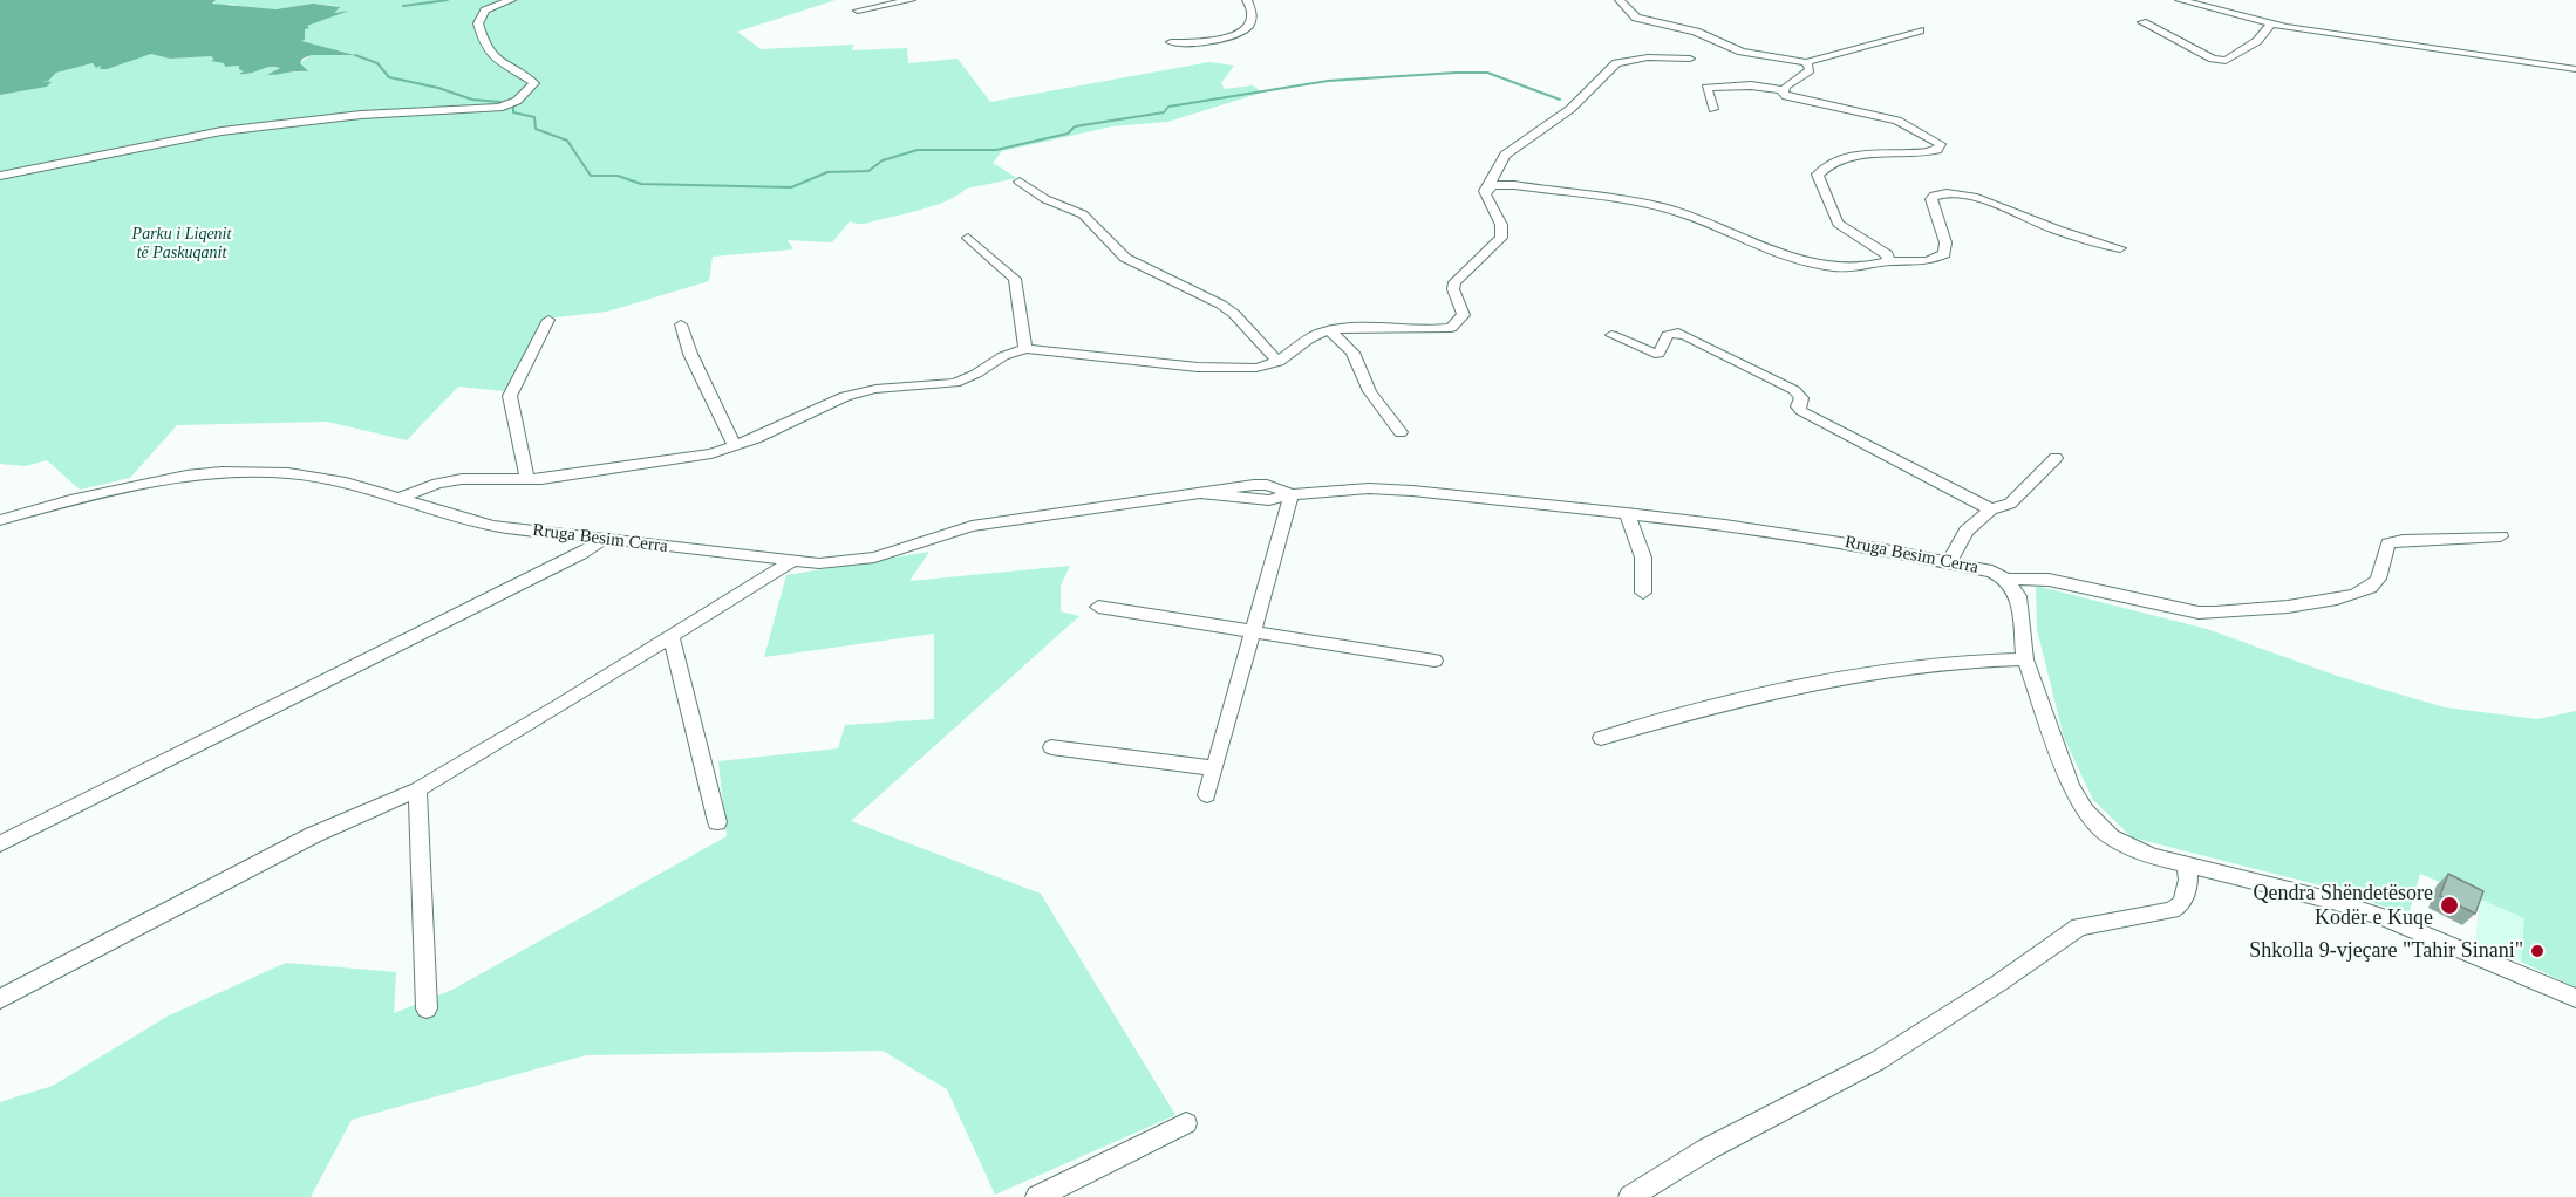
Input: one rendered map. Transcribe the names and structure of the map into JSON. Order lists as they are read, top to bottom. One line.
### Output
{"streets":{"street":["Rruga Besim Cerra"]},"parks":["Parku i Liqenit të Paskuqanit"],"places":["Qendra Shëndetësore Kodër e Kuqe","Shkolla 9-vjeçare \"Tahir Sinani\""]}
